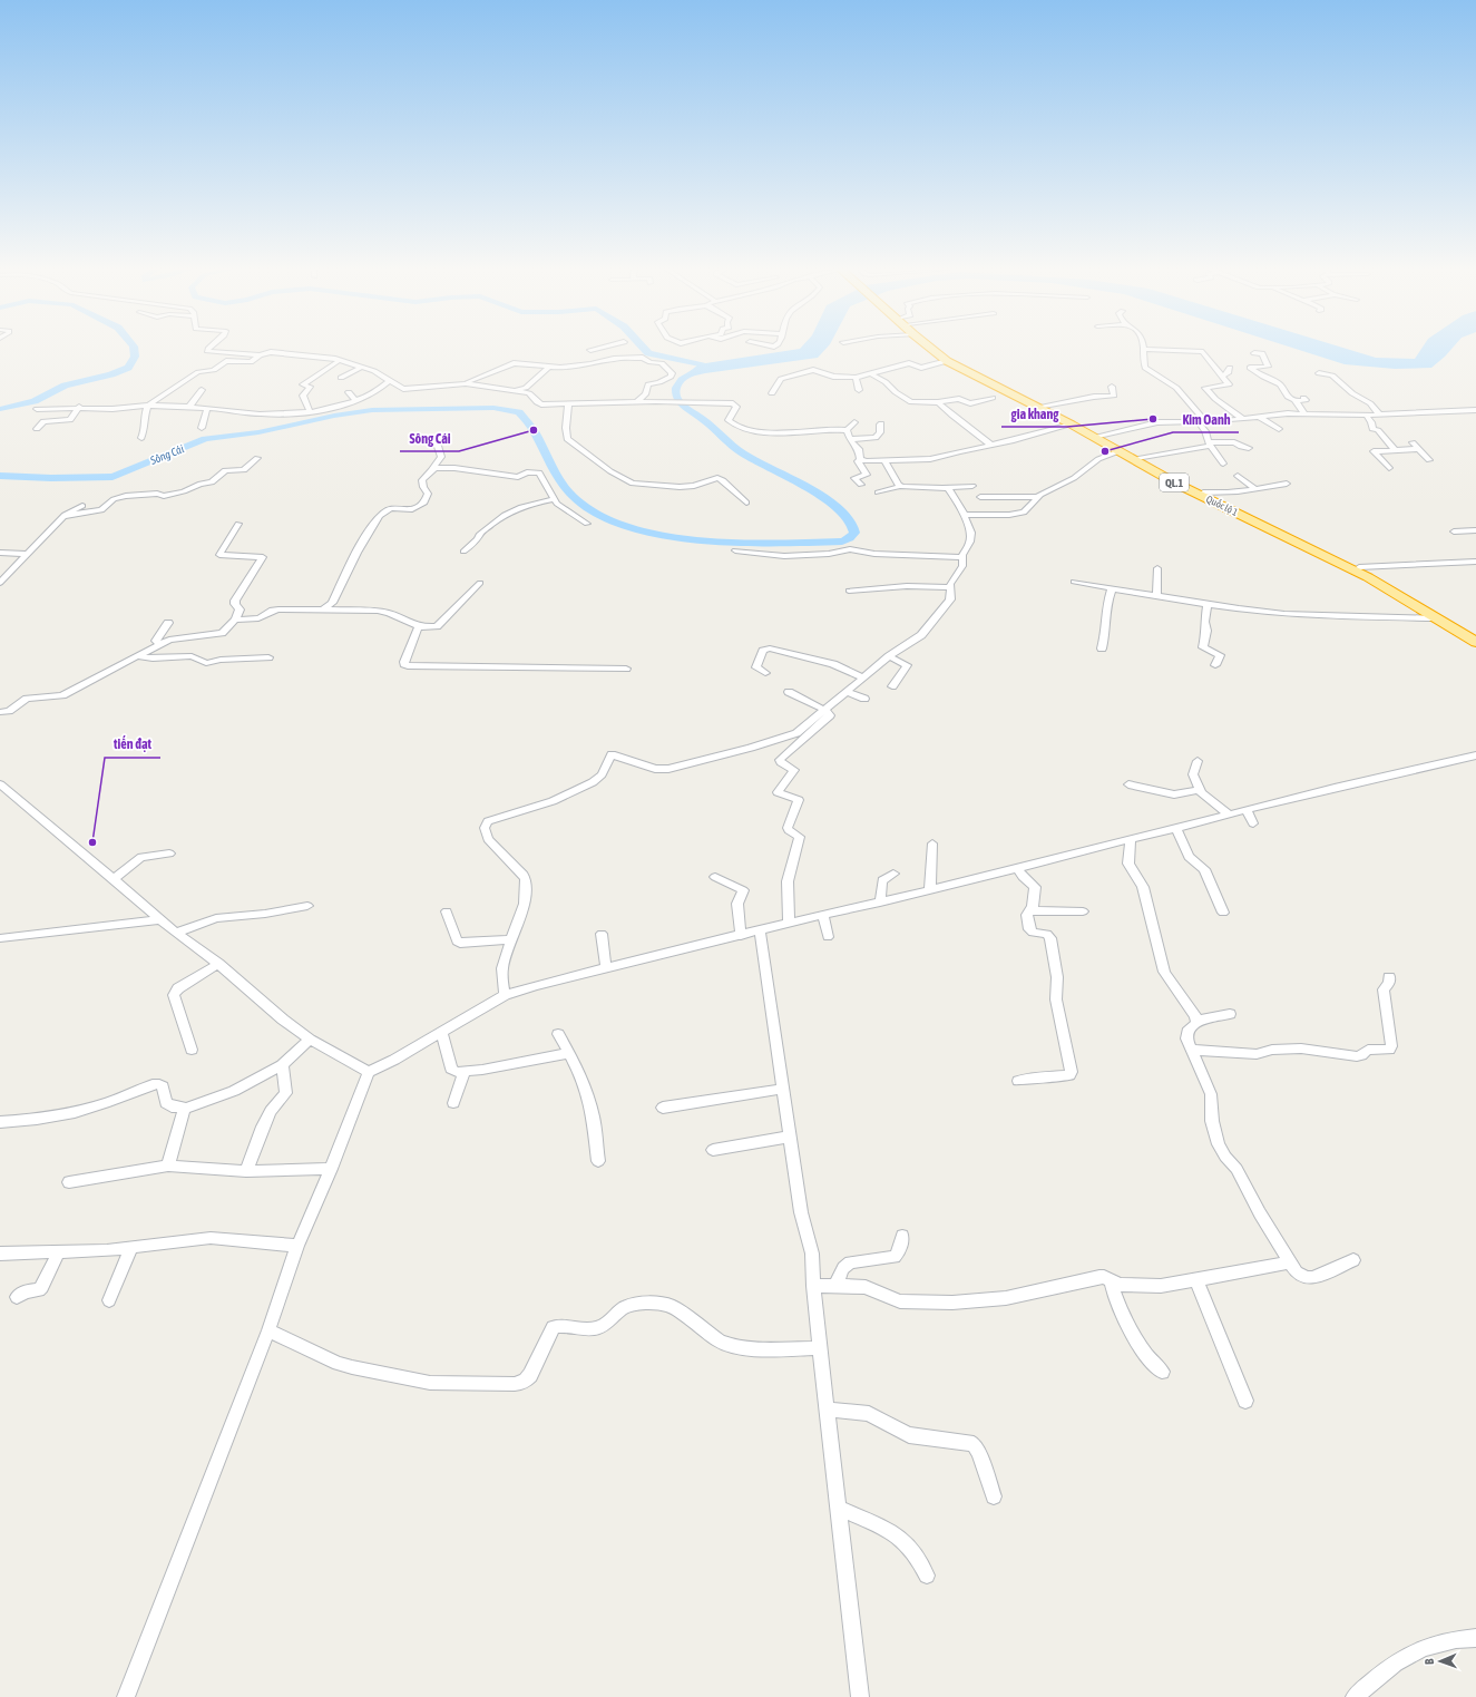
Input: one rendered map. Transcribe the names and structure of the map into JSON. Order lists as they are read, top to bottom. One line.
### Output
{"streets":{"highway":["QL.1","Quốc lộ 1"]},"water":["Sông Cái"],"places":["gia khang","Sông Cái","Kim Oanh","tiến đạt"],"north":"left"}
